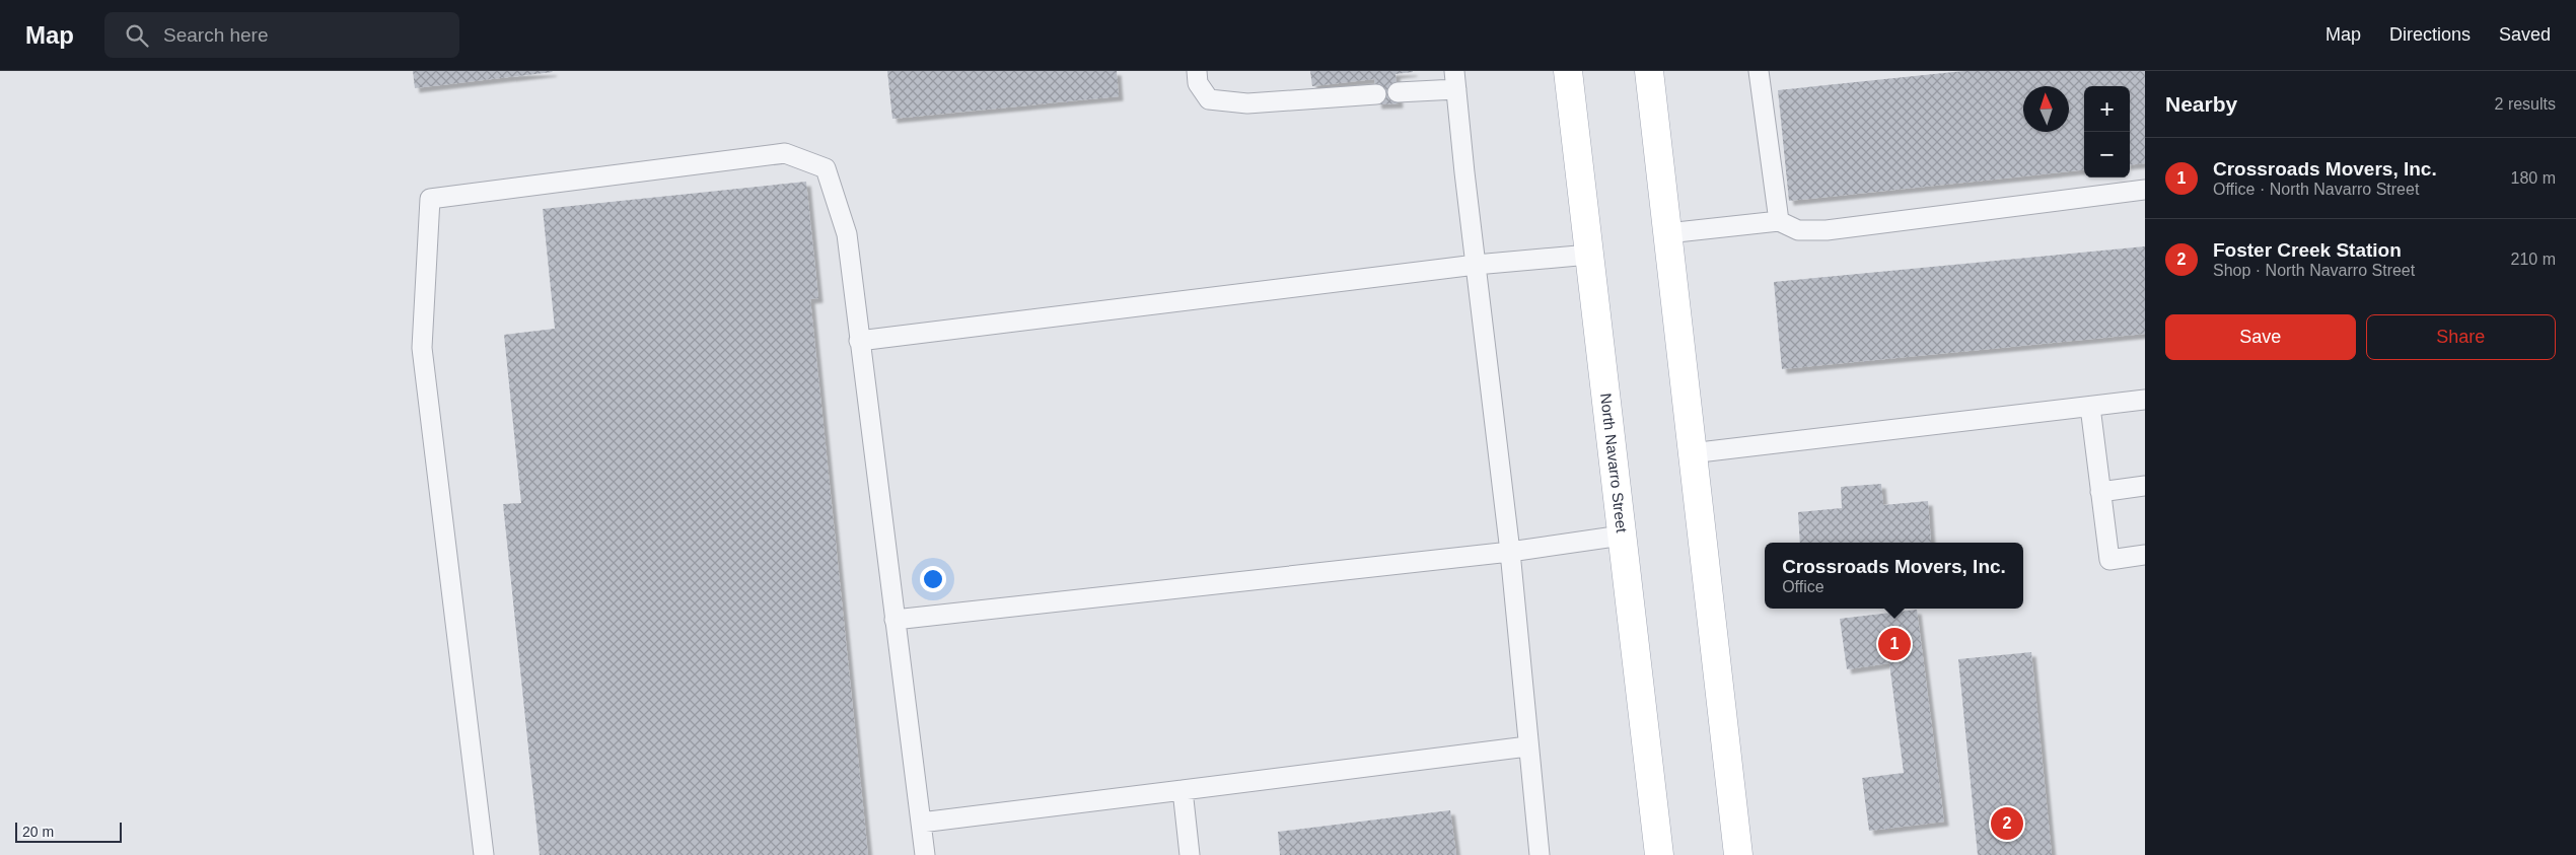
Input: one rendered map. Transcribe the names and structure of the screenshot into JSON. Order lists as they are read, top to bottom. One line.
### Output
{"streets":{"main road":["North Navarro Street"]},"scale_bar":"20 m","north":"top","page":{"header":"Map","search":"Search here","nav":["Map","Directions","Saved"],"heading":["Nearby","2 results"],"map_buttons":["+","−"],"list":[{"mark":"1","name":"Crossroads Movers, Inc.","note":"Office · North Navarro Street","value":"180 m"},{"mark":"2","name":"Foster Creek Station","note":"Shop · North Navarro Street","value":"210 m"}],"buttons":["Save","Share"],"popup":["Crossroads Movers, Inc.","Office"],"pins":["1","2"],"scale":"20 m"}}
